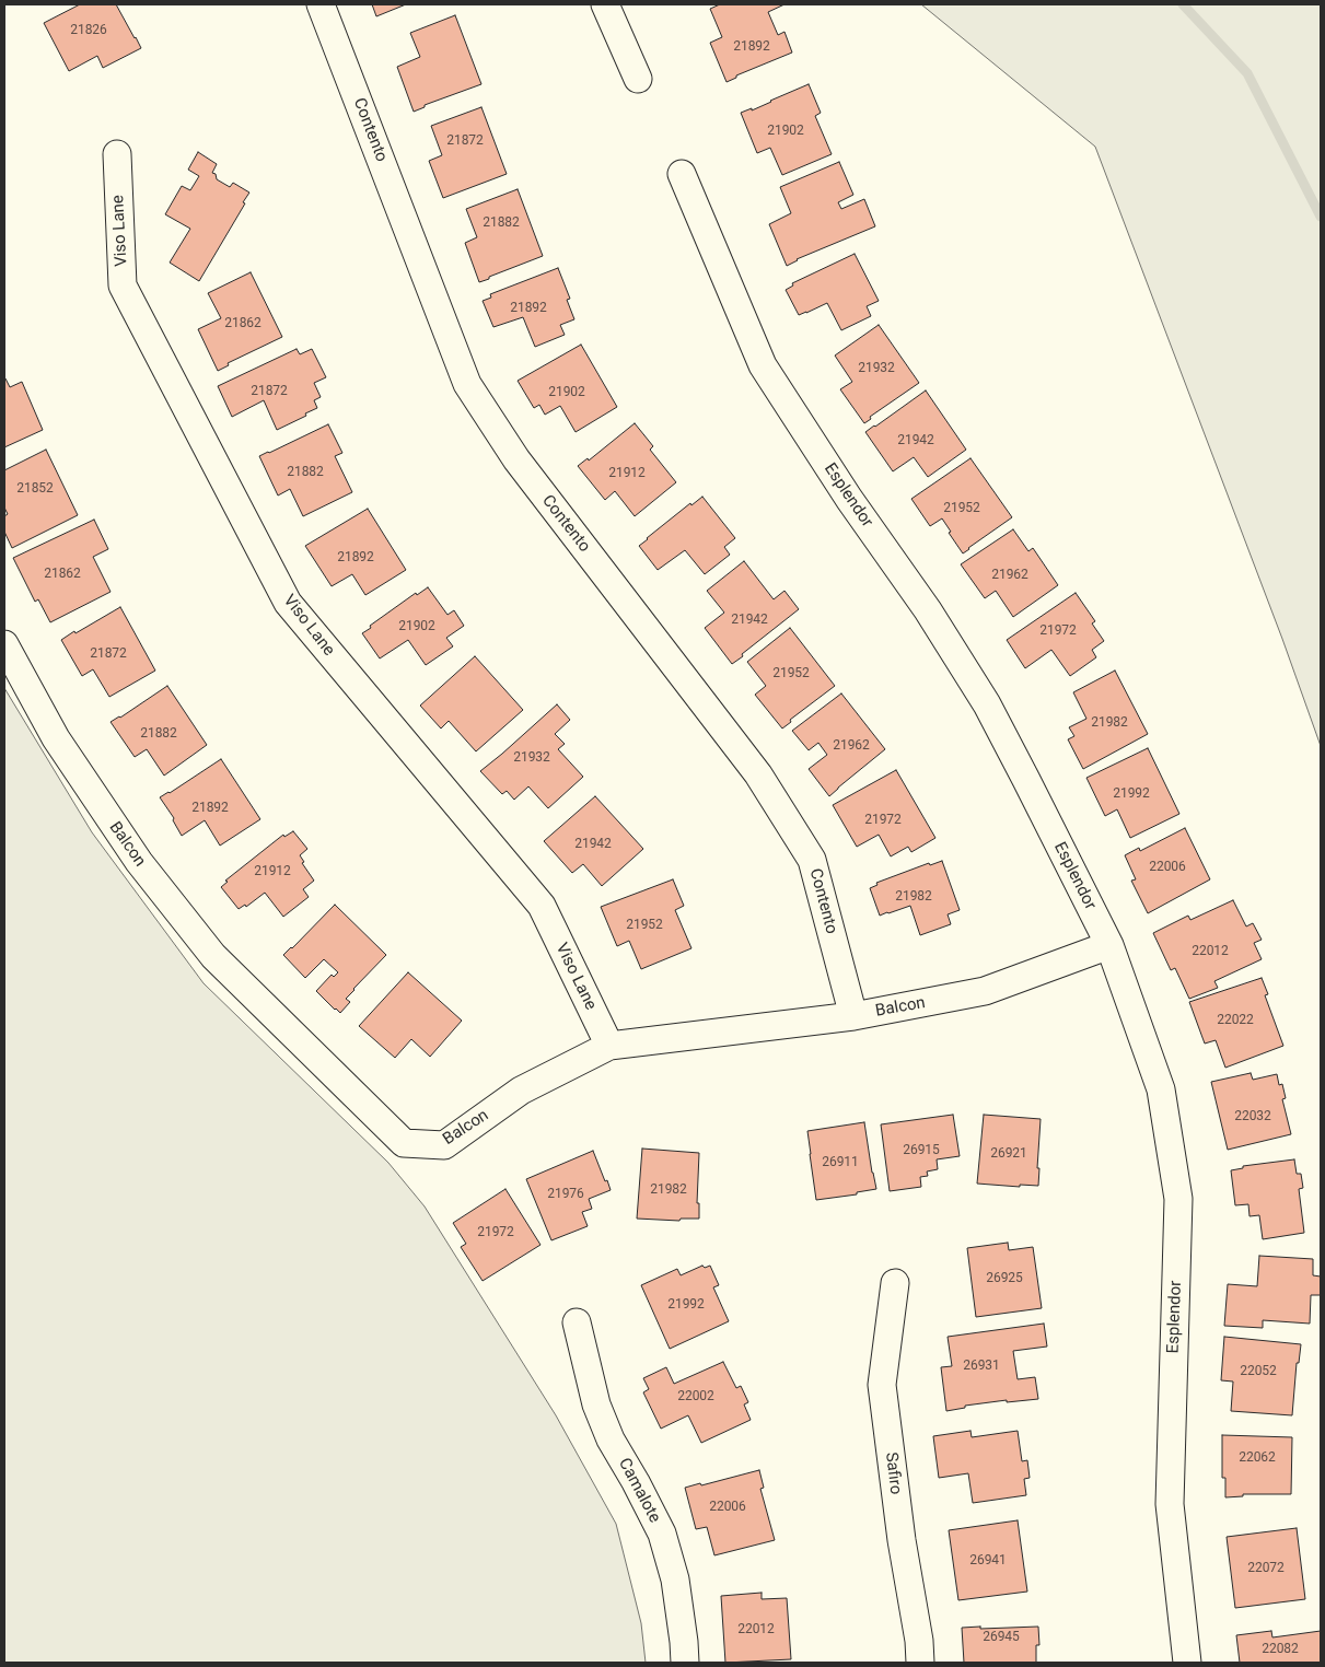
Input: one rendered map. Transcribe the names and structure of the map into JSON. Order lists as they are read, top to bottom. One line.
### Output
{"streets":{"street":["Contento","Viso Lane","Esplendor","Balcon","Safiro","Camalote"]},"crossings":[["Contento","Balcon"],["Viso Lane","Balcon"],["Esplendor","Balcon"]],"house_numbers":["21826","21892","21902","21872","21882","21892","21862","21932","21872","21902","21942","21882","21912","21852","21952","21892","21862","21962","21942","21902","21972","21872","21952","21982","21882","21962","21932","21992","21892","21972","21942","22006","21912","21982","21952","22012","22022","22032","26915","26921","26911","21982","21976","21972","26925","21992","26931","22052","22002","22062","22006","26941","22072","22012","26945","22082"]}
